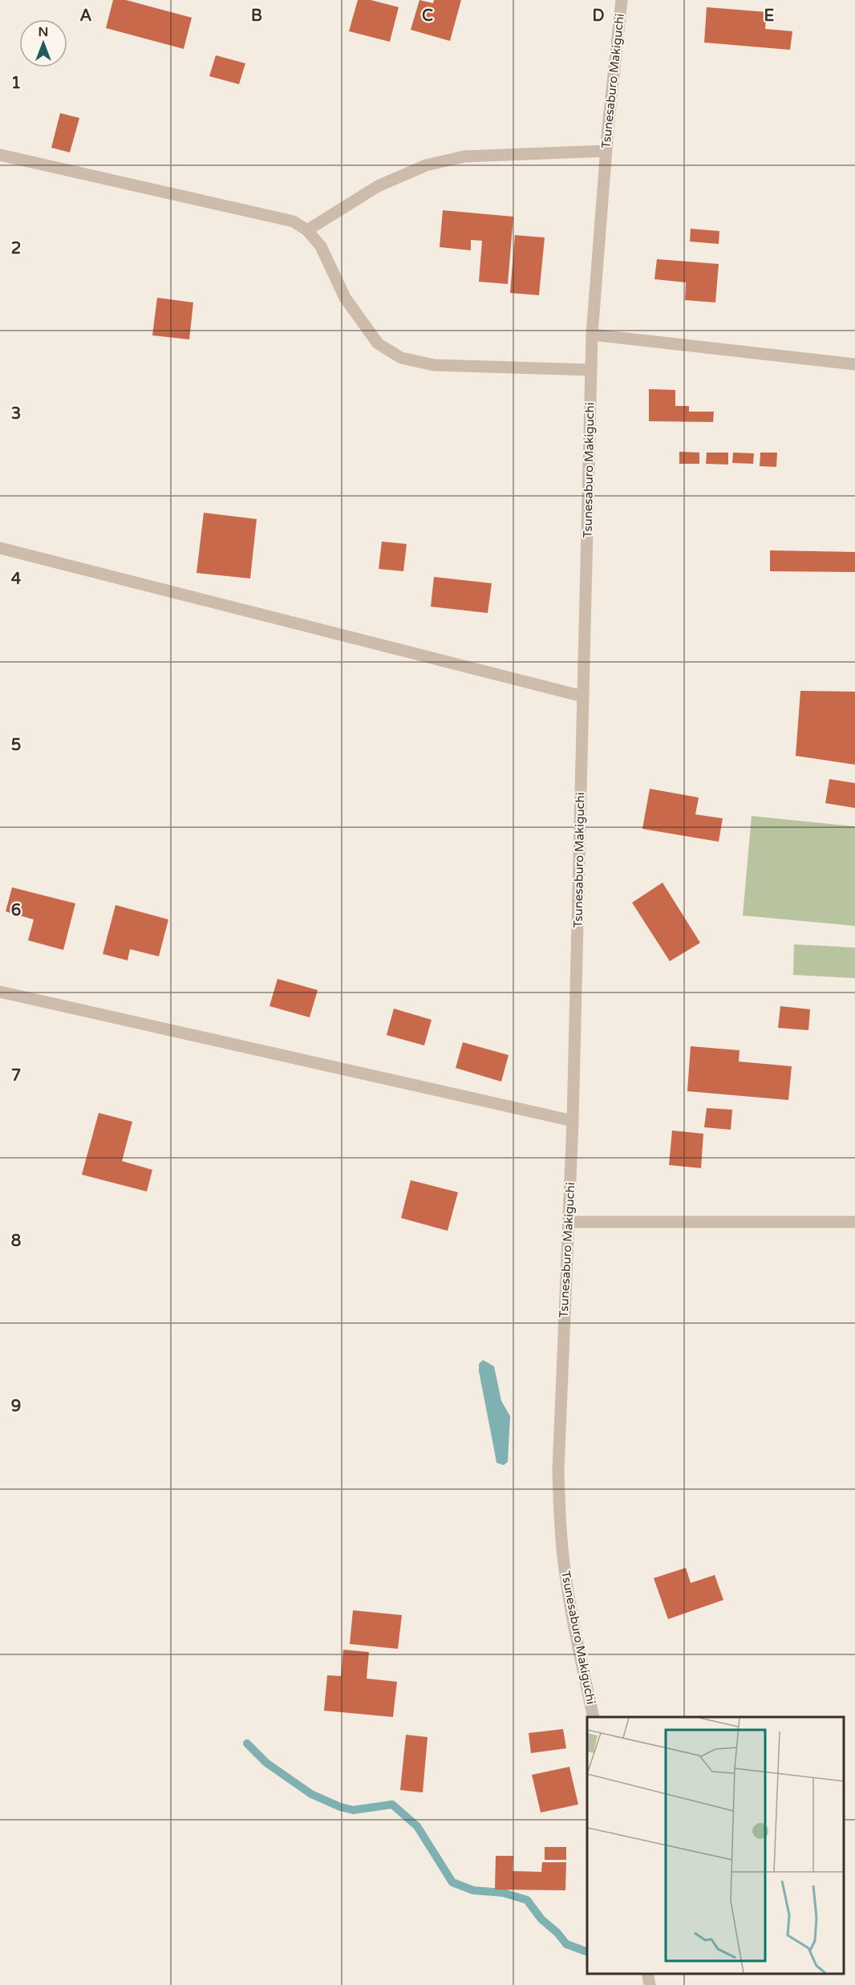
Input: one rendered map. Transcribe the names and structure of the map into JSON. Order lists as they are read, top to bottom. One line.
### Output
{"streets":{"street":["Tsunesaburo Makiguchi"]},"north":"top","grid":{"columns":["A","B","C","D","E"],"rows":["1","2","3","4","5","6","7","8","9"]}}
